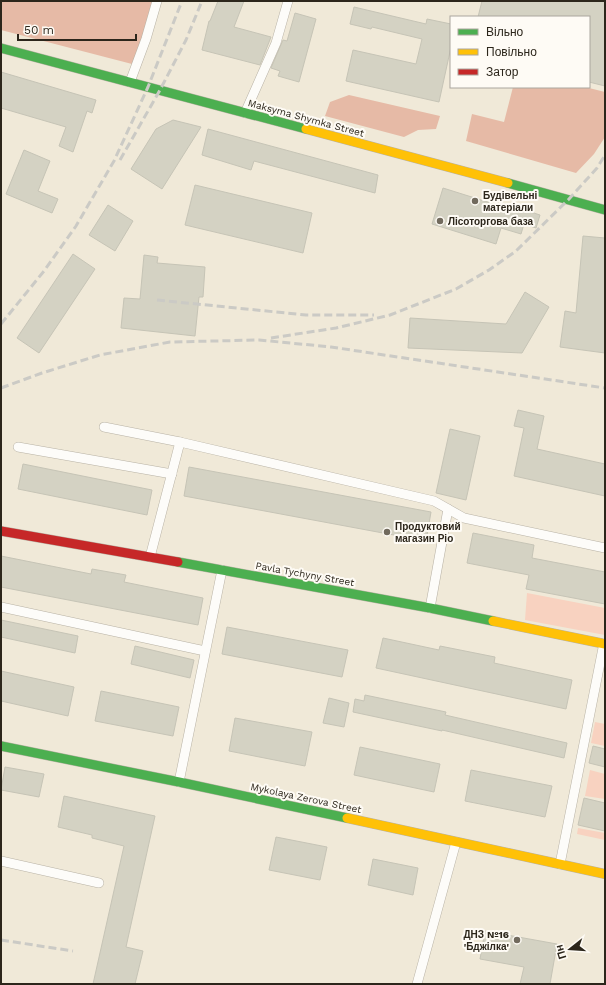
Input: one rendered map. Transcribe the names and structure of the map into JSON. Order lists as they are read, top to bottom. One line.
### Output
{"streets":{"street":["Maksyma Shymka Street","Pavla Tychyny Street","Mykolaya Zerova Street"]},"places":["Будівельні матеріали","Лісоторгова база","Продуктовий магазин Ріо","ДНЗ №16 'Бджілка'"],"legend":["Вільно","Повільно","Затор"],"scale_bar":"50 m","north":"left"}
